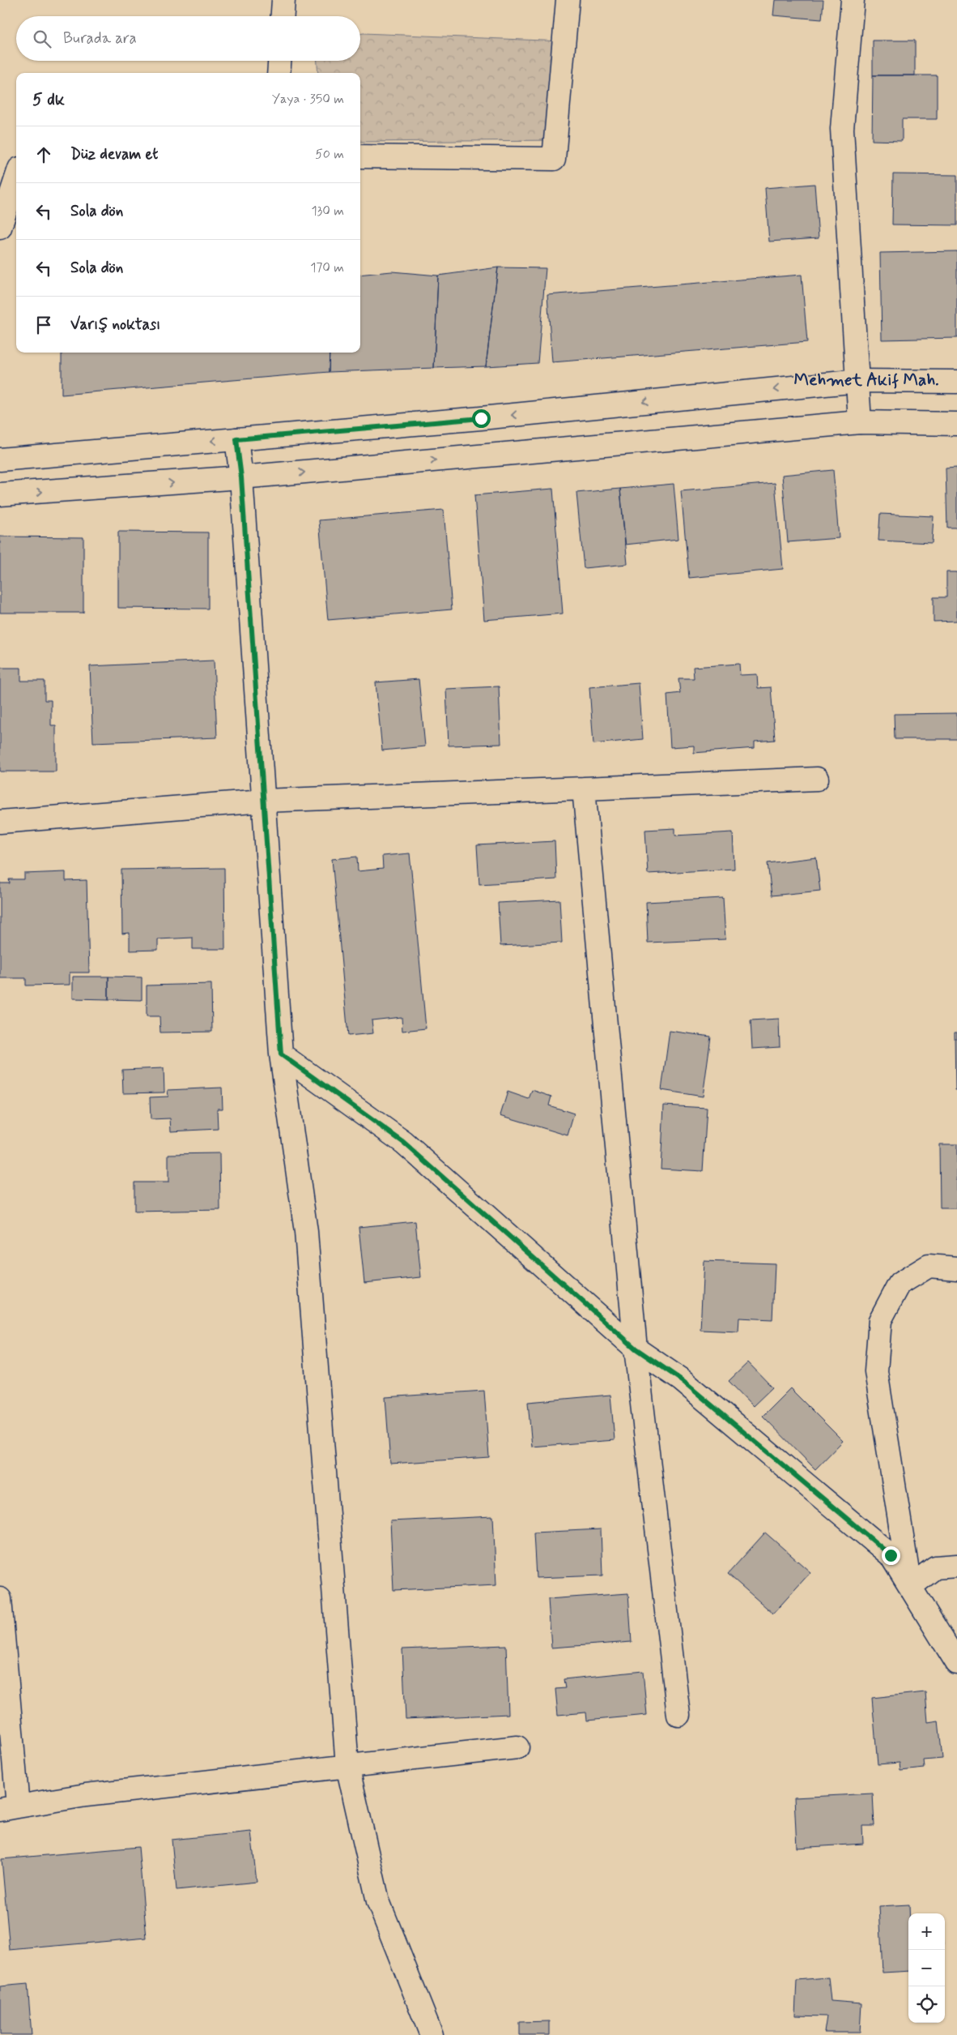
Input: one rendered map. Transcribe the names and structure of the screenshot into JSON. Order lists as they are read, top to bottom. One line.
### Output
{"districts":["Mehmet Akif Mah."],"page":{"search":"Burada ara","heading":["5 dk","Yaya · 350 m"],"list":[["Düz devam et","50 m"],["Sola dön","130 m"],["Sola dön","170 m"],"Varış noktası"],"map_buttons":["+","−"]}}
